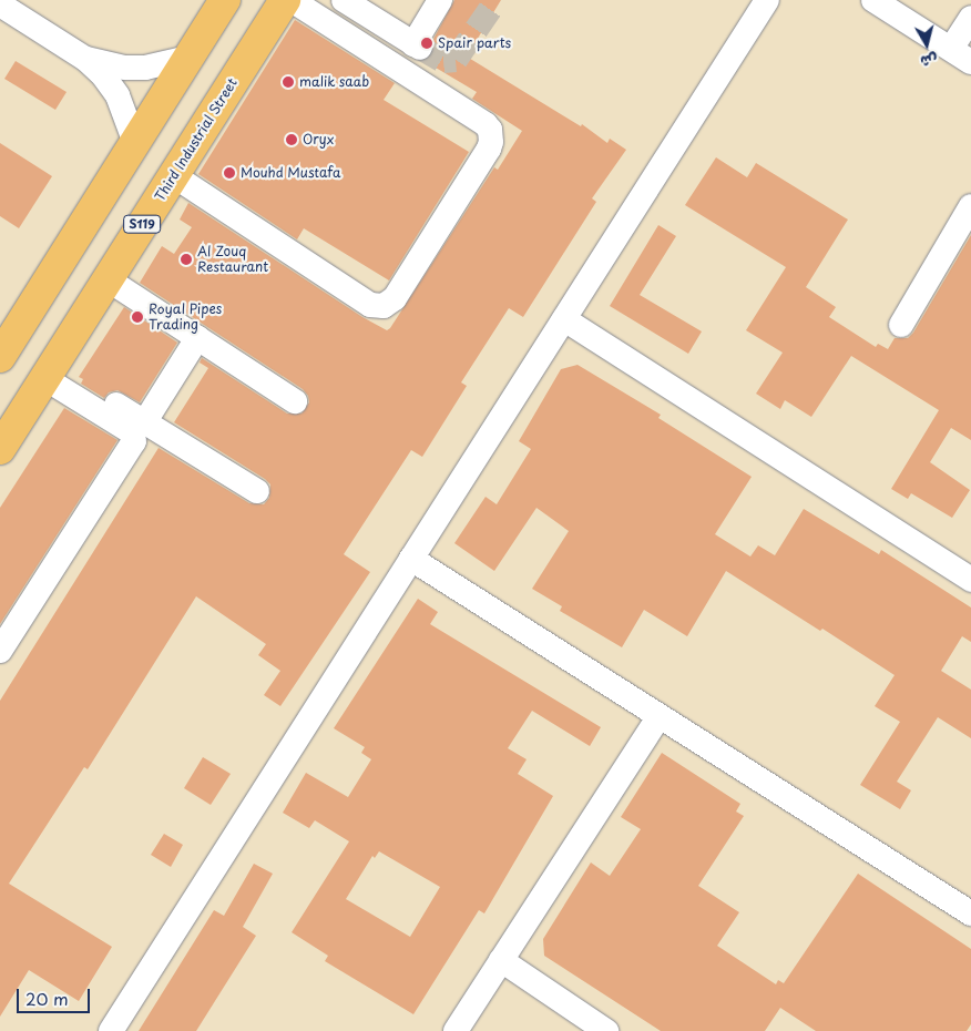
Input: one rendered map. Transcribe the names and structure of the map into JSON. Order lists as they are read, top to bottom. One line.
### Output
{"streets":{"main road":["Third Industrial Street","S119"]},"places":["Spair parts","malik saab","Oryx","Mouhd Mustafa","Al Zouq Restaurant","Royal Pipes Trading"],"scale_bar":"20 m","north":"bottom"}
